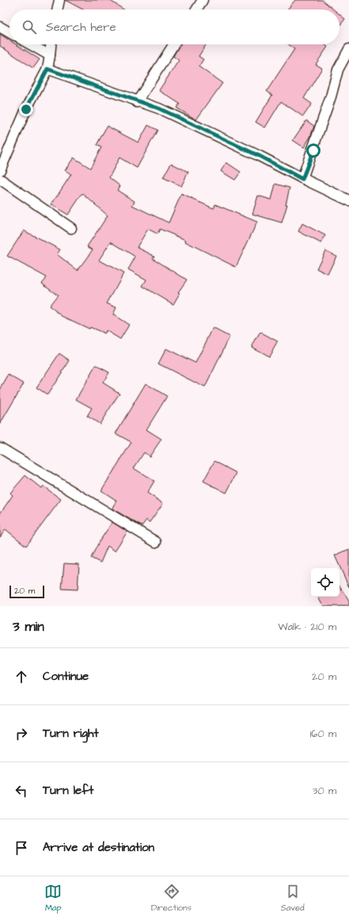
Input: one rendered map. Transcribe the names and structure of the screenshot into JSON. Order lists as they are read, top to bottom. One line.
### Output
{"scale_bar":"20 m","page":{"search":"Search here","scale":"20 m","heading":["3 min","Walk · 210 m"],"list":[["Continue","20 m"],["Turn right","160 m"],["Turn left","30 m"],"Arrive at destination"],"nav":["Map","Directions","Saved"]}}
